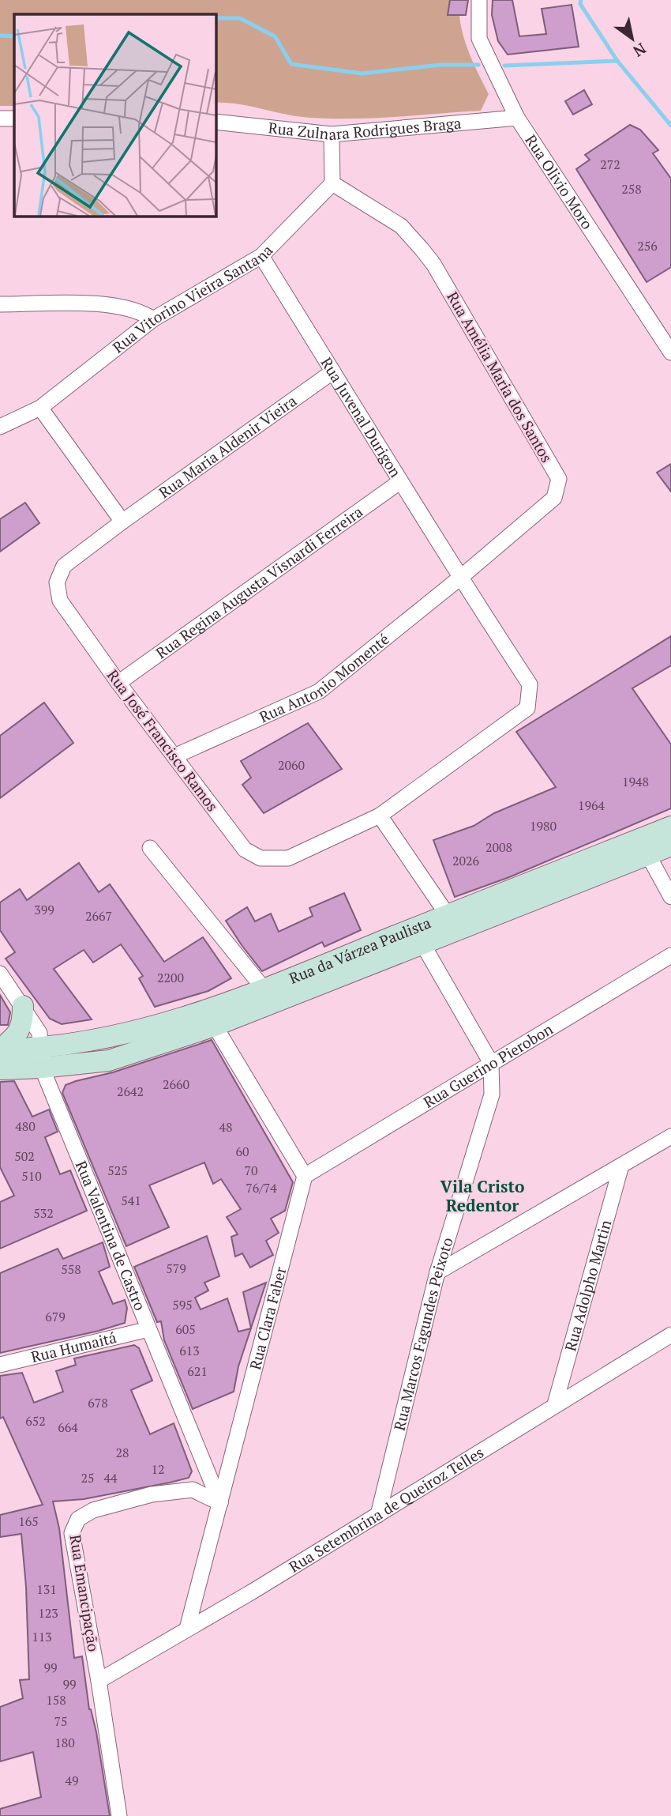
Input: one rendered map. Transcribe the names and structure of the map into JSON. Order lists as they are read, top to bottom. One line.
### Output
{"streets":{"main road":["Rua da Várzea Paulista"],"street":["Rua Zulnara Rodrigues Braga","Rua Olivio Moro","Rua Vitorino Vieira Santana","Rua Amélia Maria dos Santos","Rua Juvenal Durigon","Rua Maria Aldenir Vieira","Rua Regina Augusta Visnardi Ferreira","Rua Antonio Momenté","Rua José Francisco Ramos","Rua Guerino Pierobon","Rua Valentina de Castro","Rua Adolpho Martin","Rua Clara Faber","Rua Marcos Fagundes Peixoto","Rua Humaitá","Rua Setembrina de Queiroz Telles","Rua Emancipação"]},"crossings":[["Rua Zulnara Rodrigues Braga","Rua Olivio Moro"],["Rua Vitorino Vieira Santana","Rua Amélia Maria dos Santos"],["Rua Vitorino Vieira Santana","Rua Juvenal Durigon"],["Rua Amélia Maria dos Santos","Rua Juvenal Durigon"],["Rua Amélia Maria dos Santos","Rua Antonio Momenté"],["Rua Juvenal Durigon","Rua Maria Aldenir Vieira"],["Rua Juvenal Durigon","Rua Regina Augusta Visnardi Ferreira"],["Rua Juvenal Durigon","Rua Antonio Momenté"],["Rua Juvenal Durigon","Rua José Francisco Ramos"],["Rua Maria Aldenir Vieira","Rua José Francisco Ramos"],["Rua Regina Augusta Visnardi Ferreira","Rua José Francisco Ramos"],["Rua Antonio Momenté","Rua José Francisco Ramos"],["Rua da Várzea Paulista","Rua Valentina de Castro"],["Rua da Várzea Paulista","Rua Marcos Fagundes Peixoto"],["Rua Guerino Pierobon","Rua Clara Faber"],["Rua Guerino Pierobon","Rua Marcos Fagundes Peixoto"],["Rua Valentina de Castro","Rua Clara Faber"],["Rua Valentina de Castro","Rua Humaitá"],["Rua Valentina de Castro","Rua Emancipação"],["Rua Adolpho Martin","Rua Setembrina de Queiroz Telles"],["Rua Clara Faber","Rua Setembrina de Queiroz Telles"],["Rua Clara Faber","Rua Emancipação"],["Rua Marcos Fagundes Peixoto","Rua Setembrina de Queiroz Telles"],["Rua Setembrina de Queiroz Telles","Rua Emancipação"]],"districts":["Vila Cristo Redentor"],"house_numbers":["272","258","256","2060","1948","1964","1980","2008","2026","399","2667","2200","2660","2642","480","48","60","502","525","70","510","76/74","541","532","579","558","595","679","605","613","621","678","652","664","28","12","25","44","165","131","123","113","99","99","158","75","180","49"],"north":"bottom right"}
